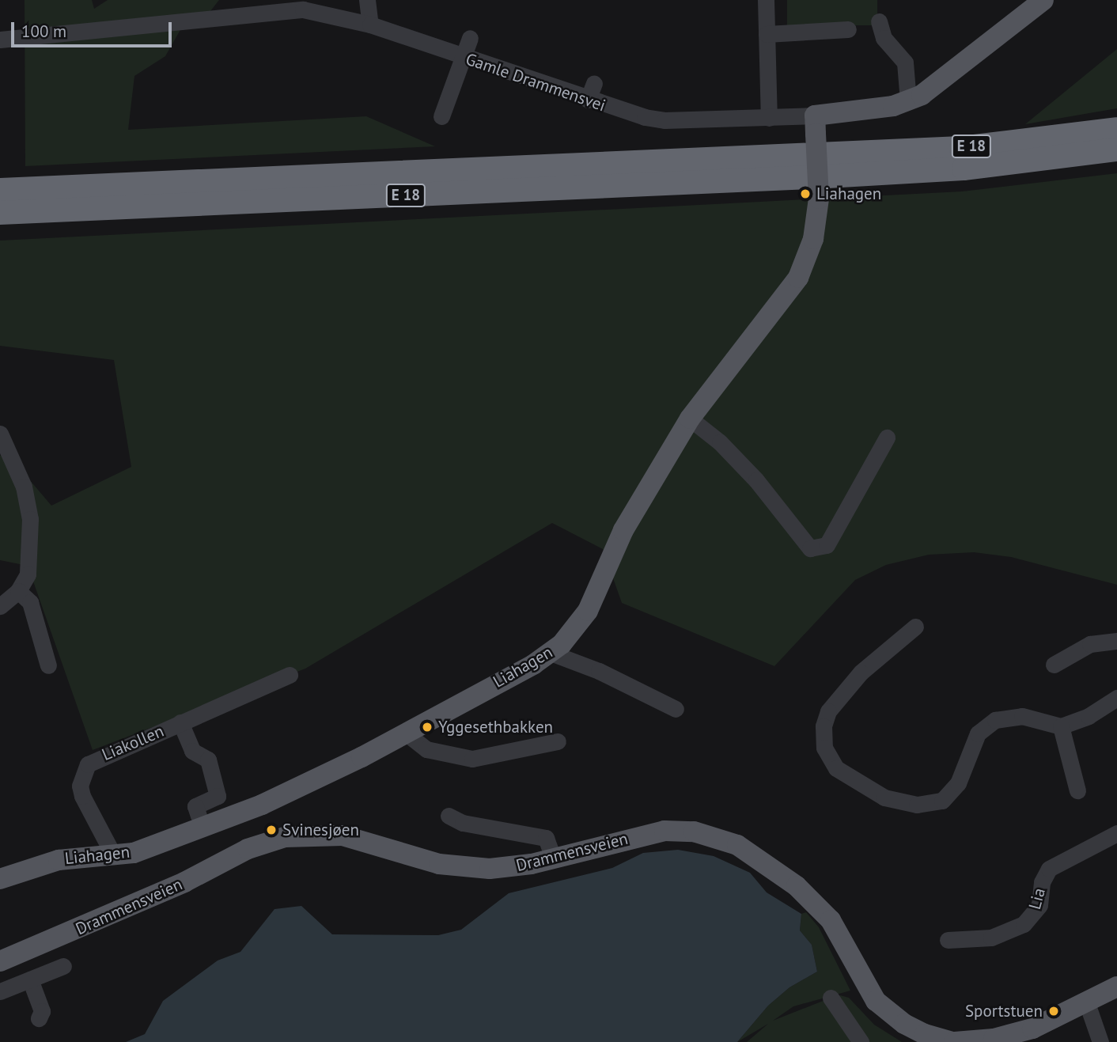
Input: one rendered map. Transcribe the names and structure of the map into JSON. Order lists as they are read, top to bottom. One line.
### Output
{"streets":{"highway":["E 18"],"main road":["Gamle Drammensvei","Liahagen","Drammensveien"],"street":["Liakollen","Lia"]},"crossings":[["Gamle Drammensvei","Liahagen"],["Liahagen","Liakollen"]],"places":["Liahagen","Yggesethbakken","Svinesjøen","Sportstuen"],"scale_bar":"100 m"}
